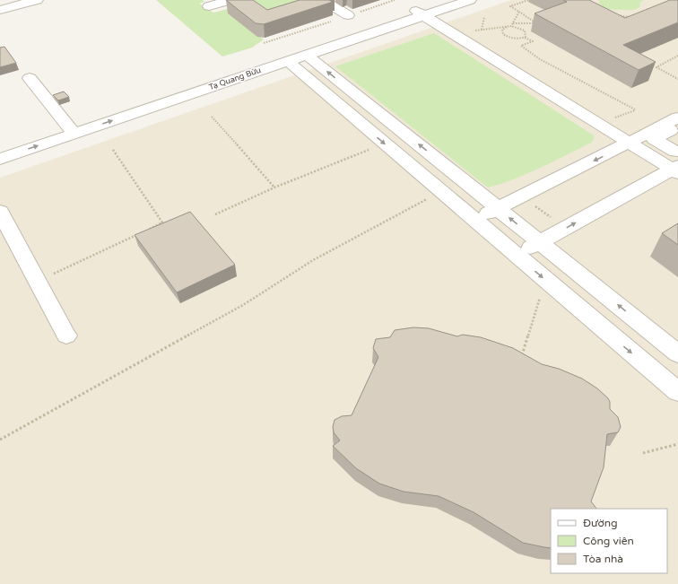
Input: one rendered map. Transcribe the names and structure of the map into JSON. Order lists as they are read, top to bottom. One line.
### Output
{"streets":{"street":["Tạ Quang Bửu"]},"legend":["Đường","Công viên","Tòa nhà"]}
